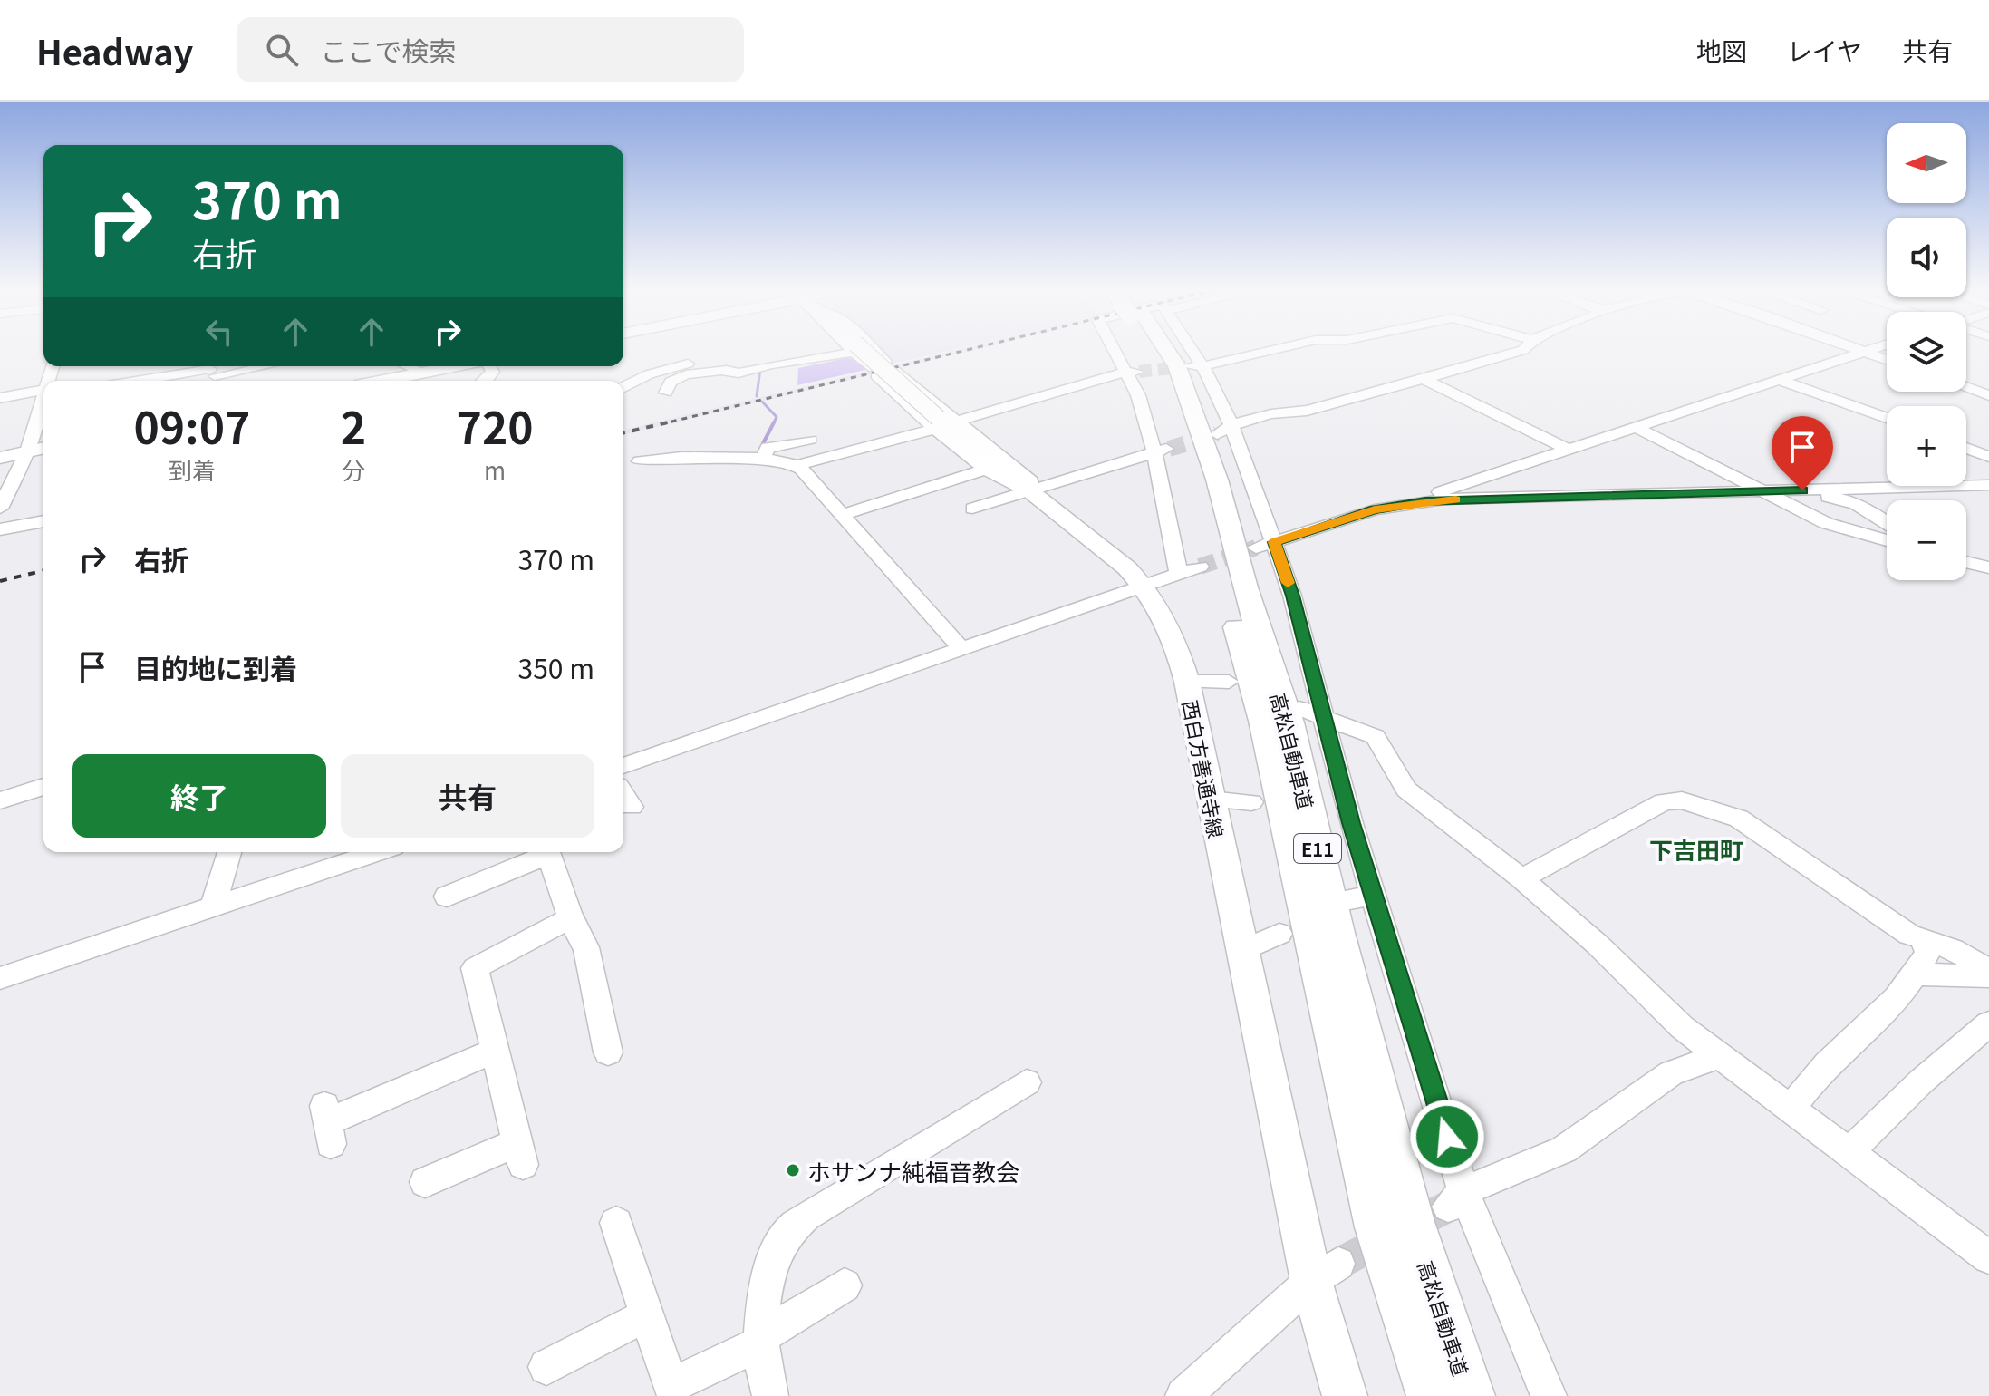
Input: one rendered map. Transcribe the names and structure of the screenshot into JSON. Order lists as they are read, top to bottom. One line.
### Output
{"streets":{"highway":["高松自動車道","E11"],"main road":["西白方善通寺線"]},"districts":["下吉田町"],"places":["ホサンナ純福音教会"],"north":"left","page":{"header":"Headway","search":"ここで検索","nav":["地図","レイヤ","共有"],"map_buttons":["+","−"],"turn":["370 m","右折"],"eta":["09:07","到着","2","分","720","m"],"list":[{"name":"右折","value":"370 m"},{"name":"目的地に到着","value":"350 m"}],"buttons":["終了","共有"]}}
